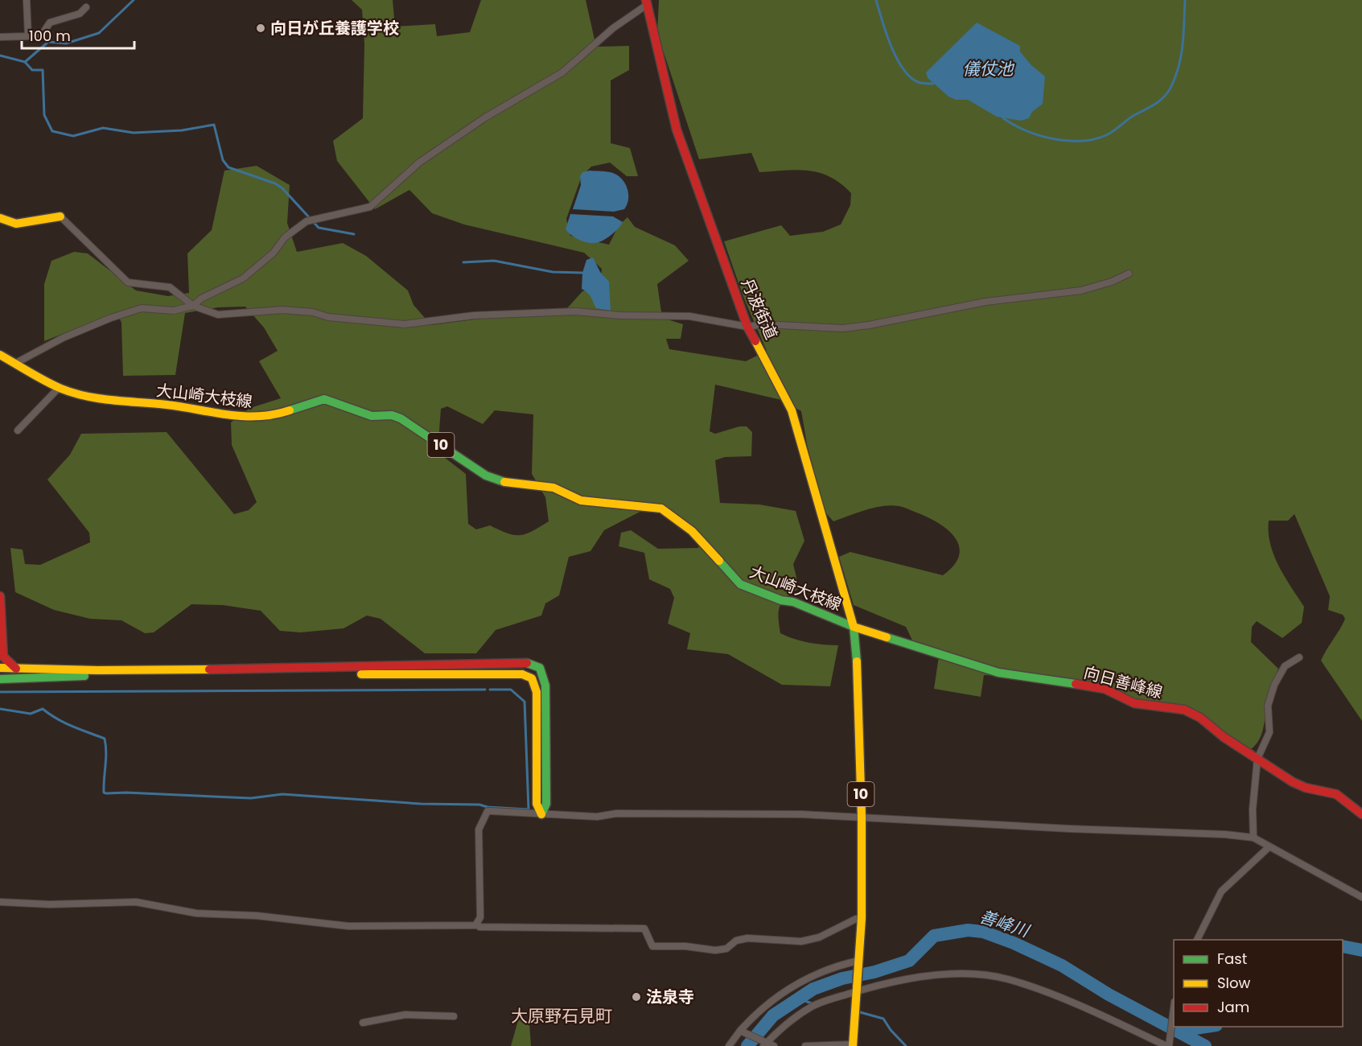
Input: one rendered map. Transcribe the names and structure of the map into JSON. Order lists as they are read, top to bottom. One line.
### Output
{"streets":{"main road":["丹波街道","大山崎大枝線","10","向日善峰線"]},"crossings":[["丹波街道","大山崎大枝線"],["丹波街道","向日善峰線"],["大山崎大枝線","向日善峰線"]],"districts":["大原野石見町"],"water":["儀仗池","善峰川"],"places":["向日が丘養護学校","法泉寺"],"legend":["Fast","Slow","Jam"],"scale_bar":"100 m"}
